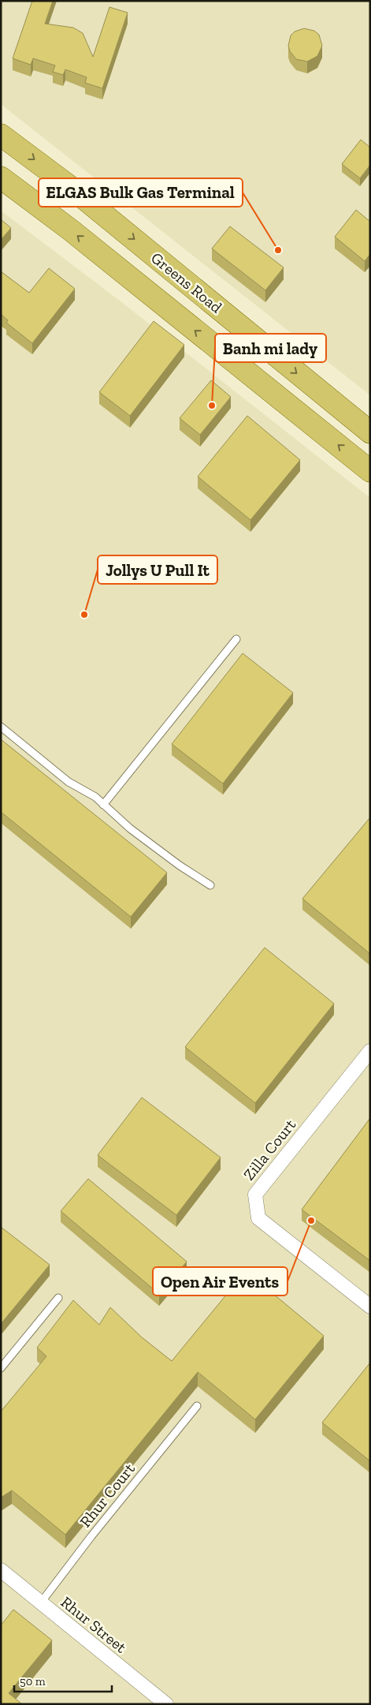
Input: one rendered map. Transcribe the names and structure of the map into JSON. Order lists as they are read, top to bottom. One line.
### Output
{"streets":{"main road":["Greens Road"],"street":["Zilla Court","Rhur Street"],"lane":["Rhur Court"]},"crossings":[["Rhur Court","Rhur Street"]],"places":["ELGAS Bulk Gas Terminal","Banh mi lady","Jollys U Pull It","Open Air Events"],"scale_bar":"50 m"}
